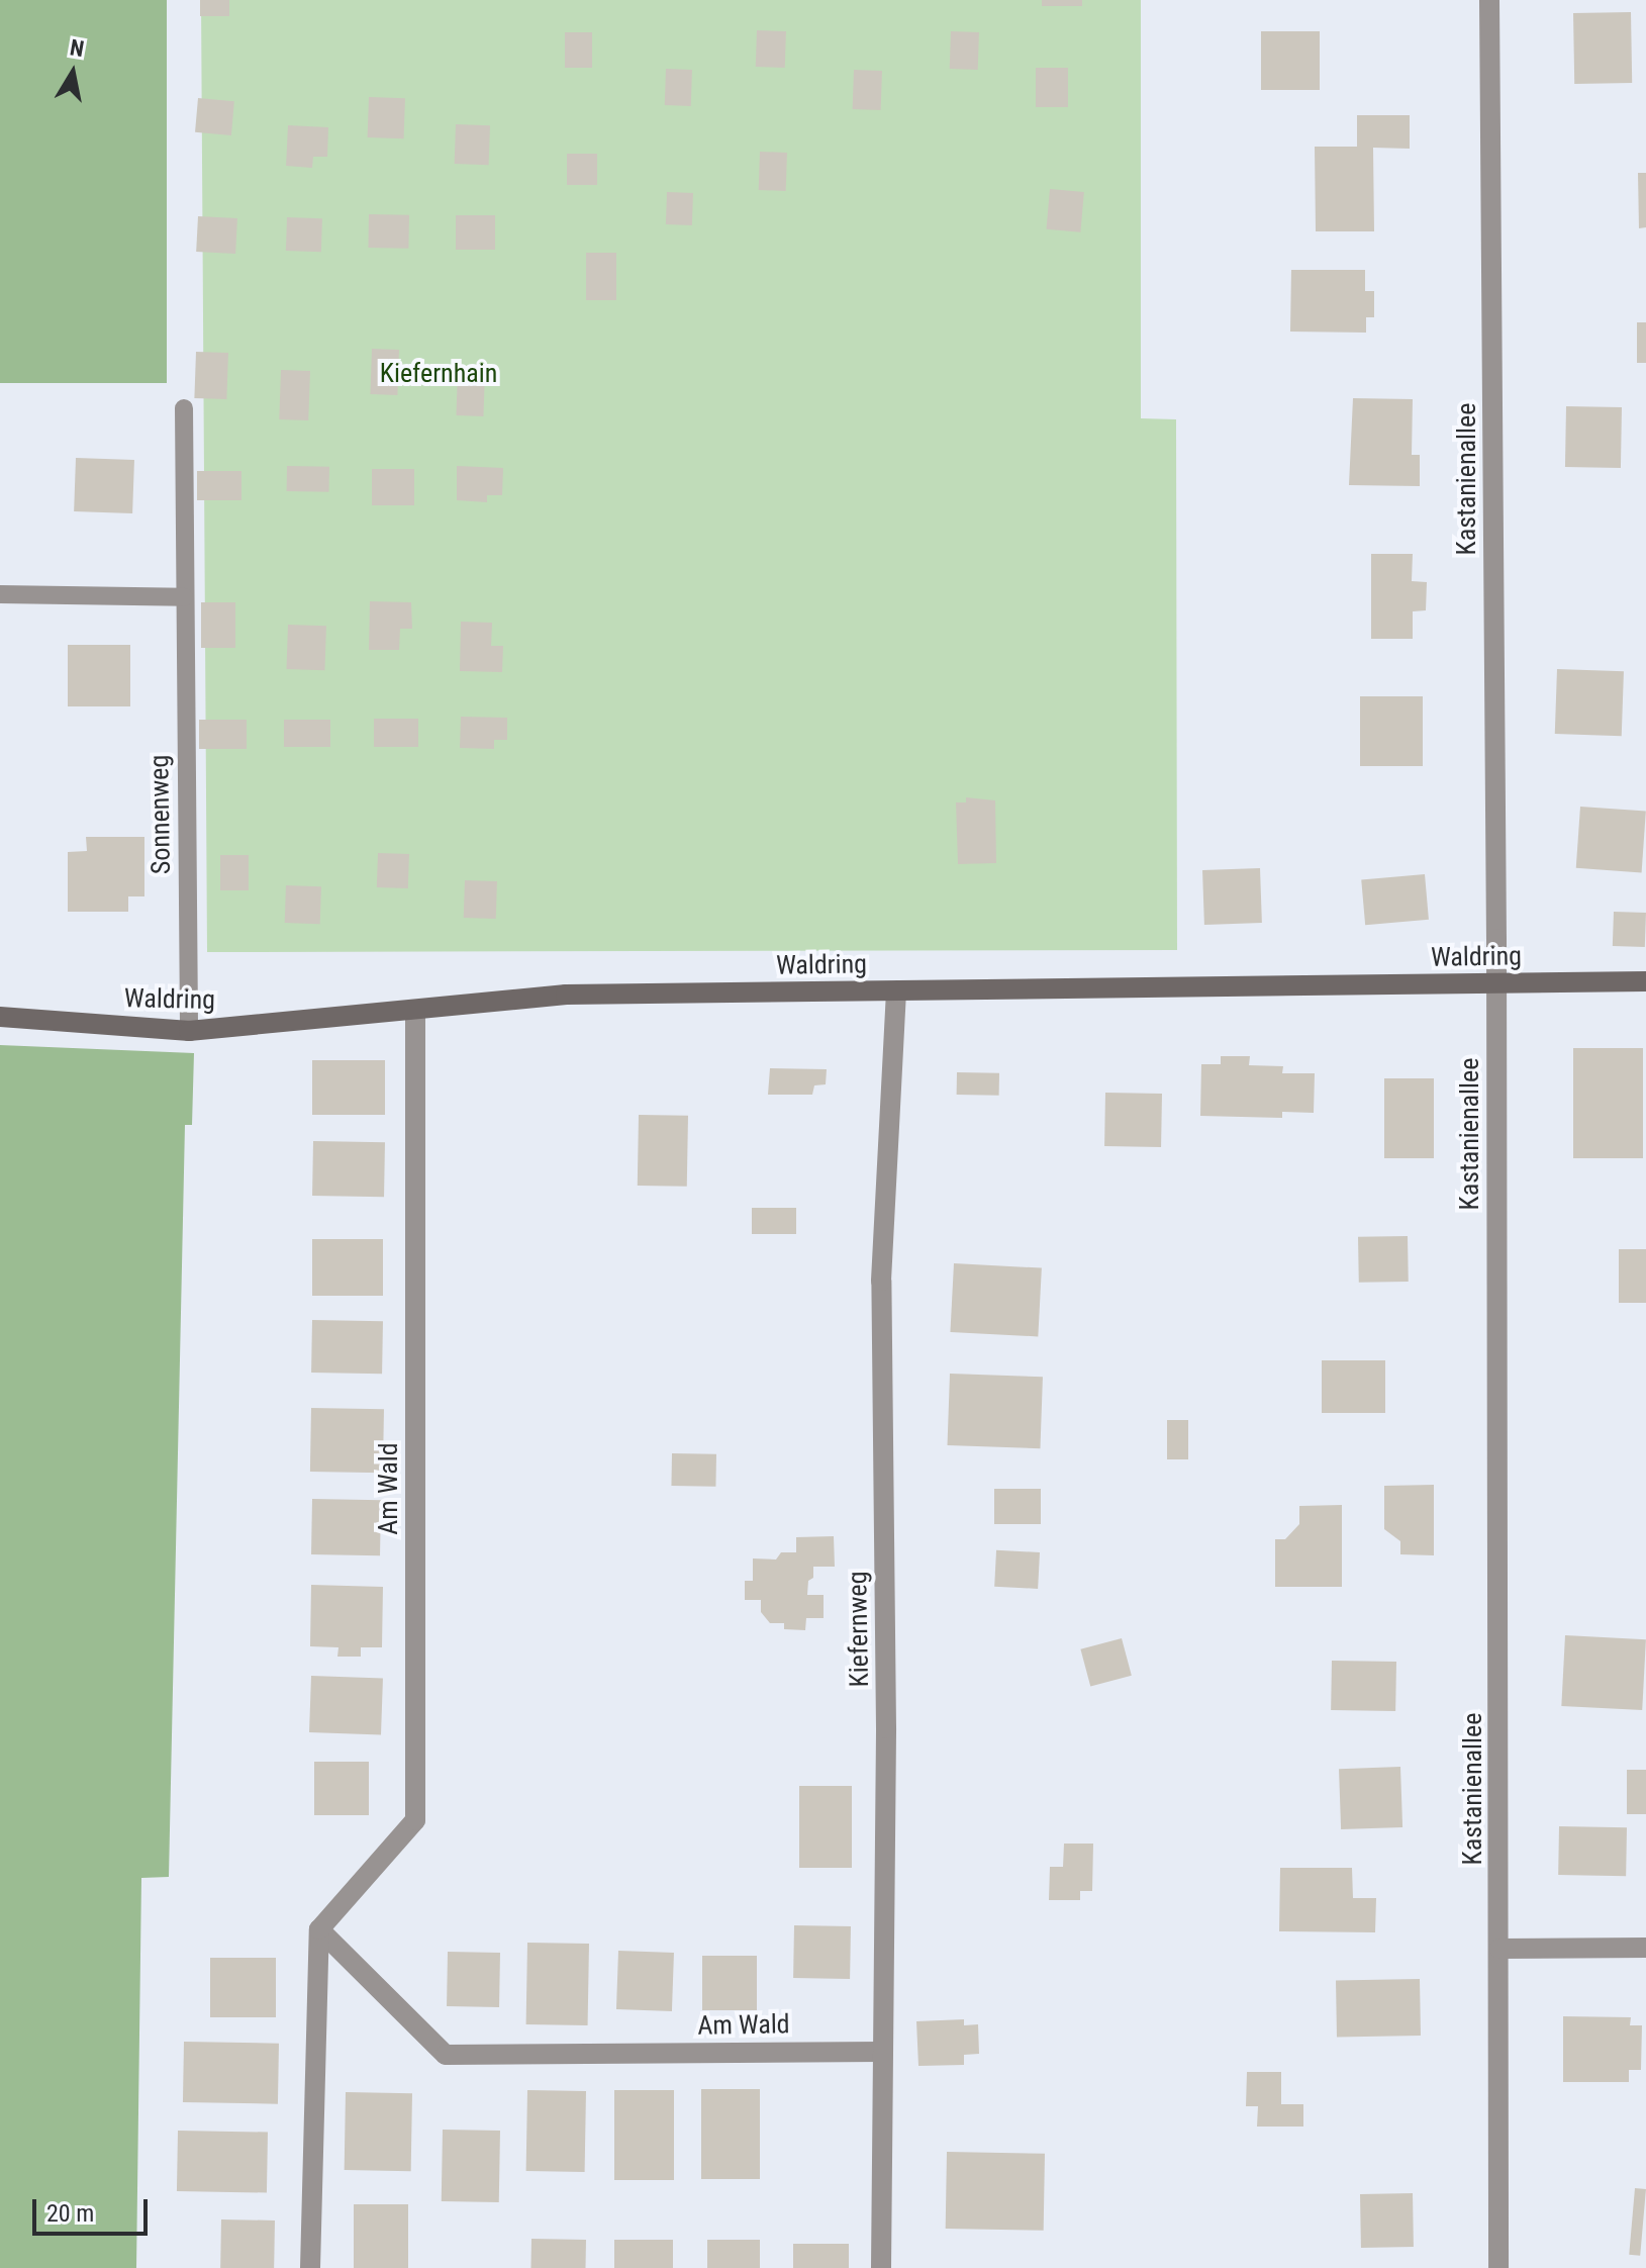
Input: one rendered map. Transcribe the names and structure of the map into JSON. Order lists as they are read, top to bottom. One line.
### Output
{"streets":{"street":["Kastanienallee","Waldring","Am Wald","Kiefernweg"],"lane":["Sonnenweg"]},"crossings":[["Kastanienallee","Waldring"],["Sonnenweg","Waldring"],["Waldring","Am Wald"],["Waldring","Kiefernweg"],["Am Wald","Kiefernweg"]],"parks":["Kiefernhain"],"scale_bar":"20 m","north":"top"}
